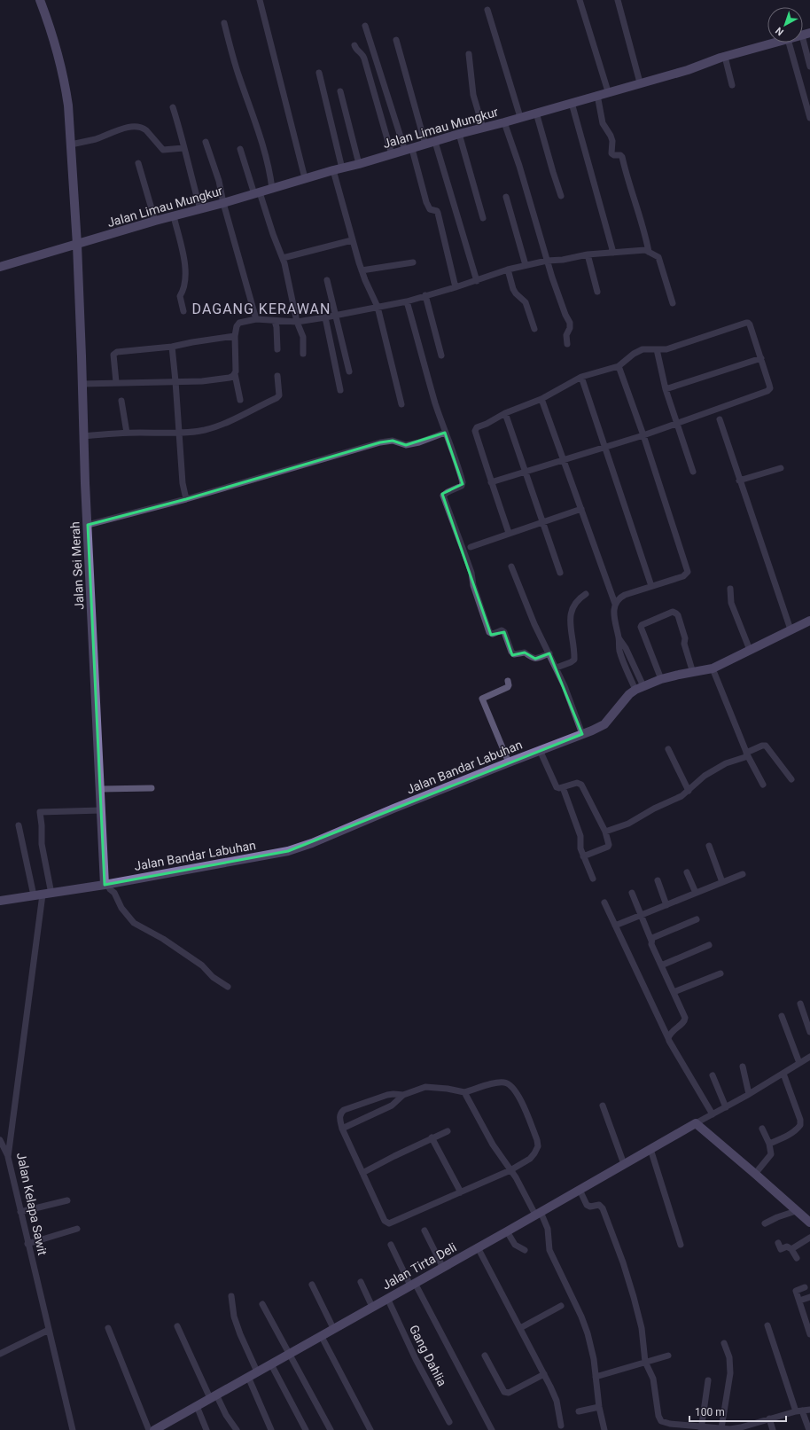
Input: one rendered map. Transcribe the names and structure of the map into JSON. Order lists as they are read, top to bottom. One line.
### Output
{"streets":{"street":["Jalan Limau Mungkur","Jalan Sei Merah","Jalan Bandar Labuhan","Jalan Kelapa Sawit","Jalan Tirta Deli","Gang Dahlia"]},"crossings":[["Jalan Limau Mungkur","Jalan Sei Merah"],["Jalan Sei Merah","Jalan Bandar Labuhan"],["Jalan Bandar Labuhan","Jalan Kelapa Sawit"],["Jalan Tirta Deli","Gang Dahlia"]],"districts":["DAGANG KERAWAN"],"scale_bar":"100 m","north":"bottom left"}
